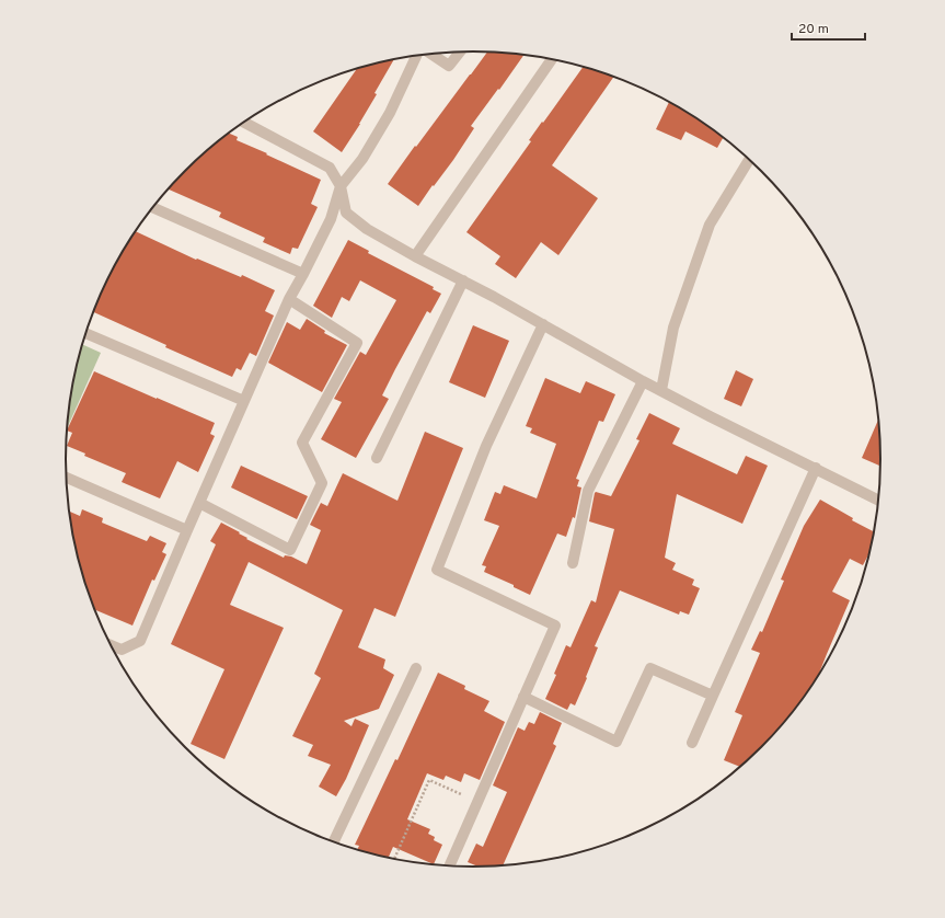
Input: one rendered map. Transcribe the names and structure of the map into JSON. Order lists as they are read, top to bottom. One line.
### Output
{"scale_bar":"20 m"}
